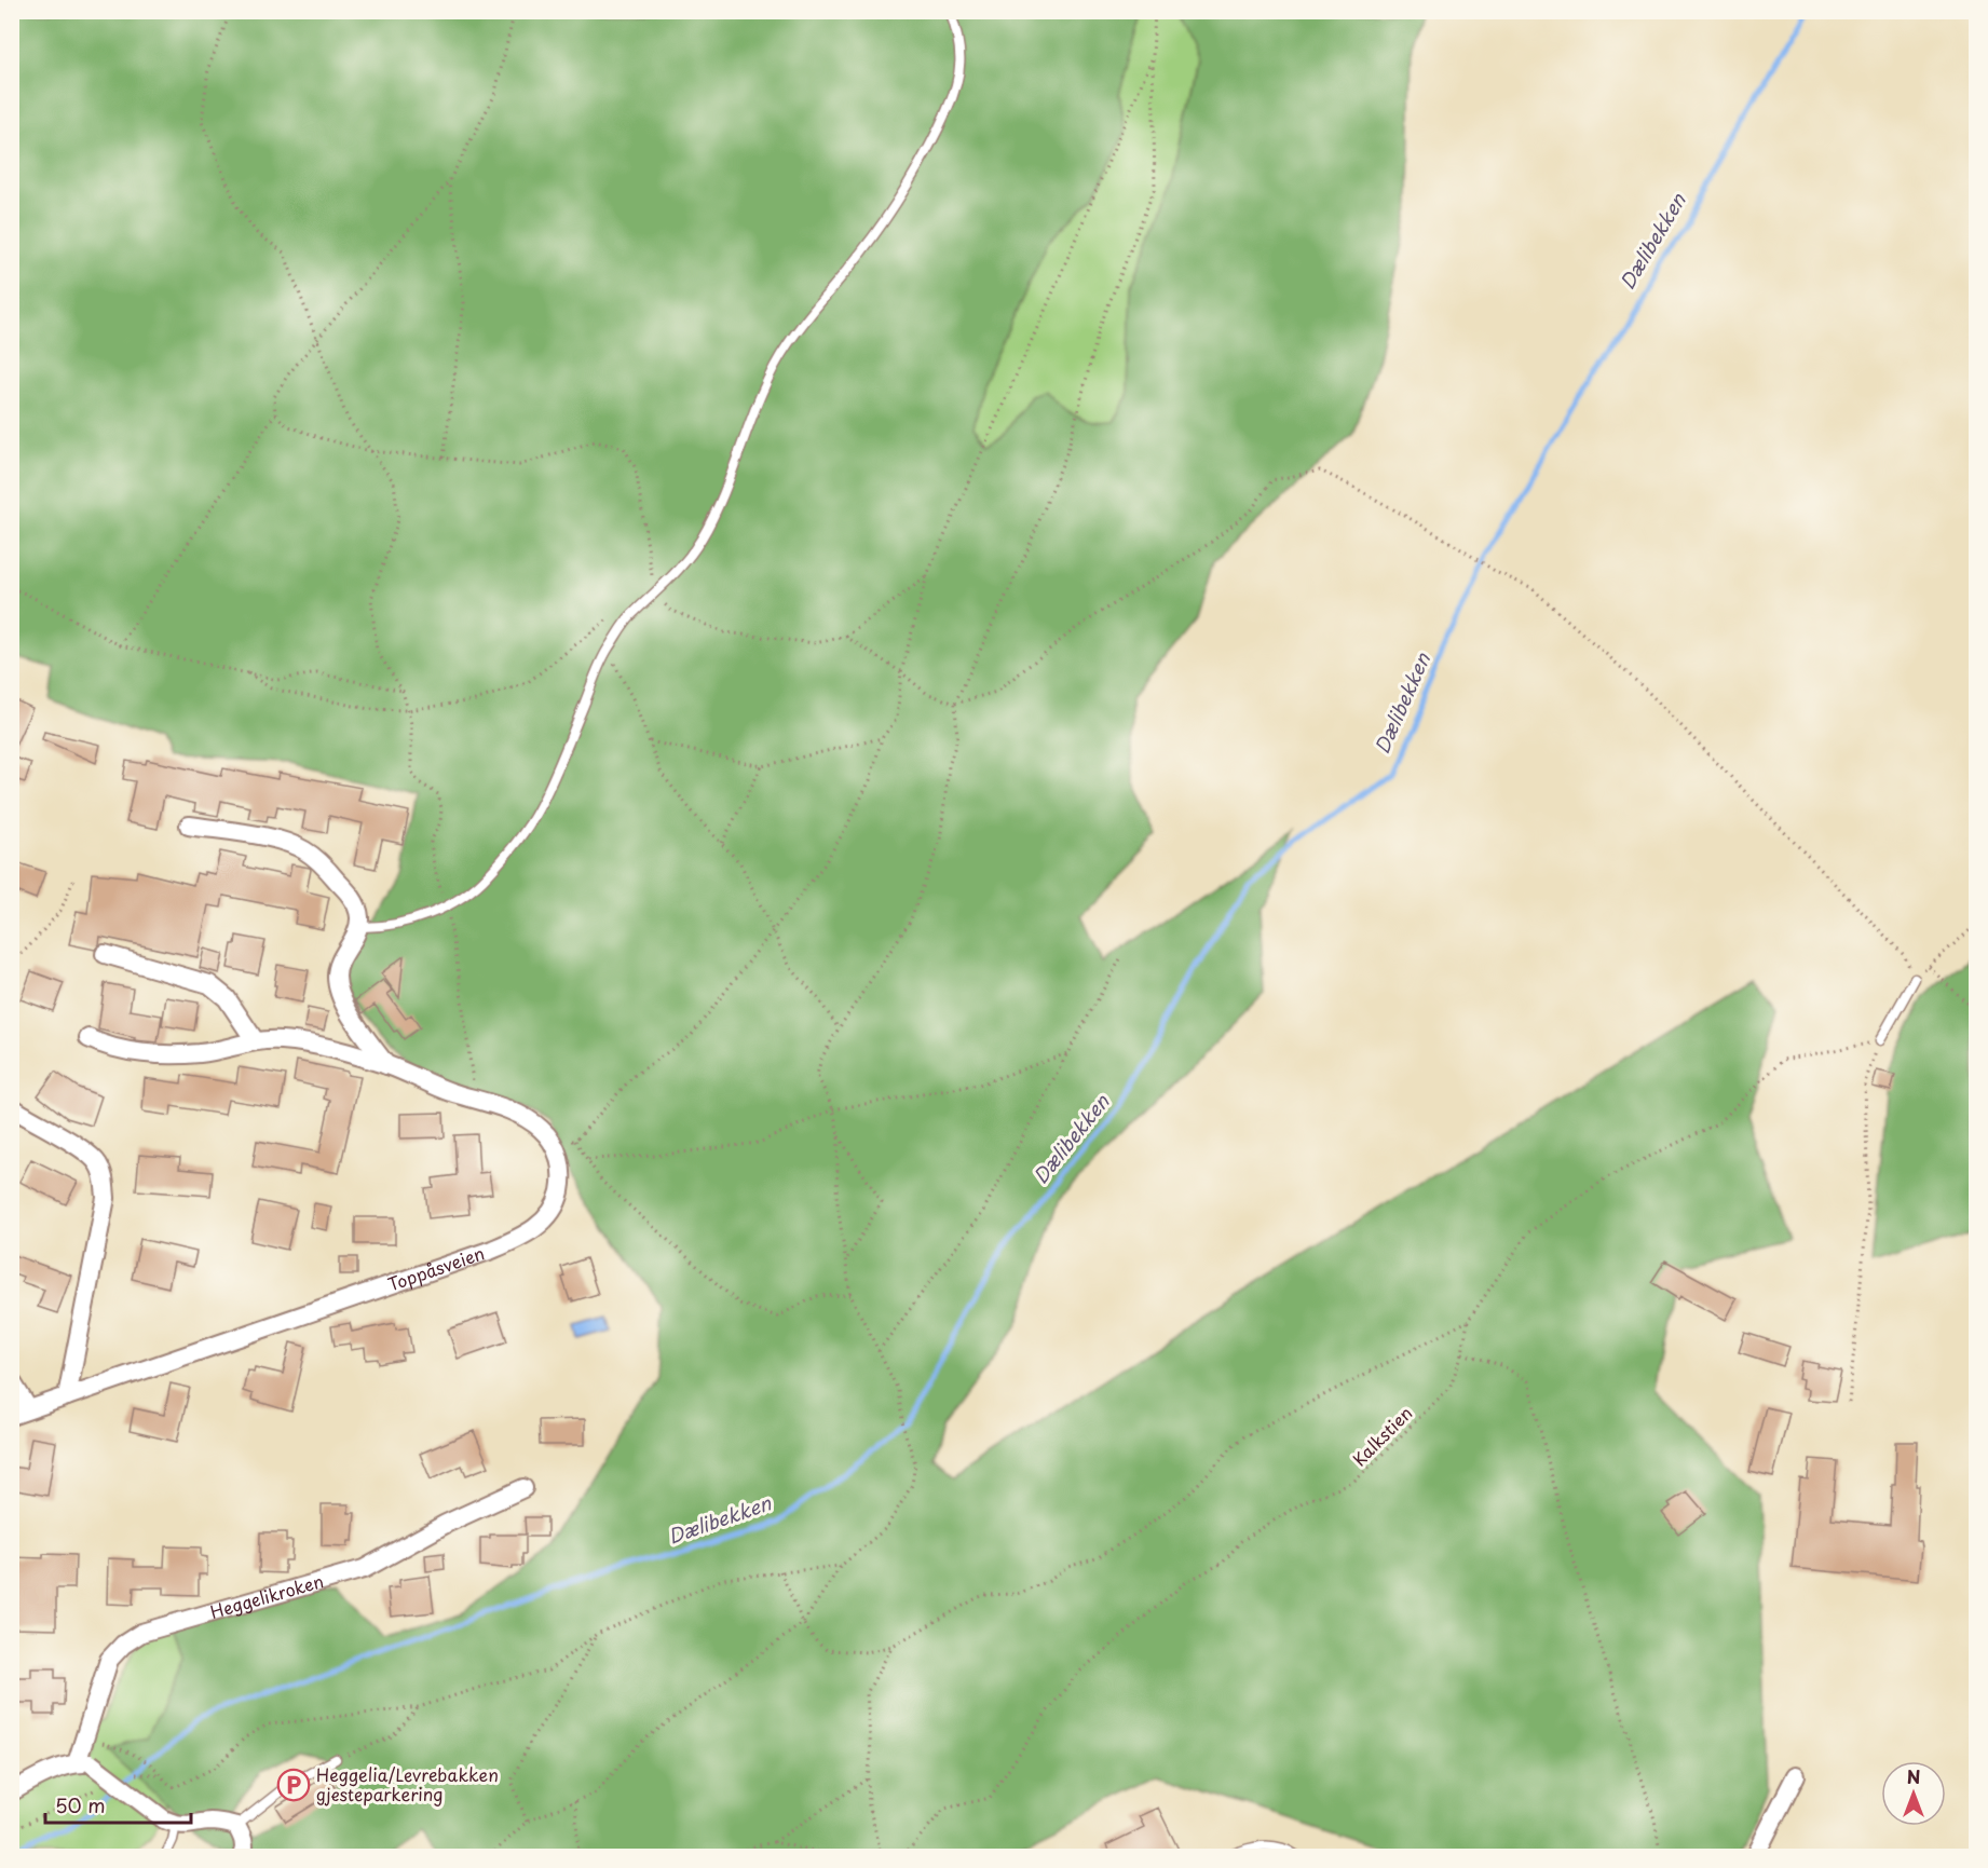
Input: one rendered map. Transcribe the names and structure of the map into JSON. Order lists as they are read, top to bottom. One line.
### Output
{"streets":{"street":["Toppåsveien","Heggelikroken"],"path":["Kalkstien"]},"water":["Dælibekken"],"places":{"parking":["Heggelia/Levrebakken gjesteparkering"]},"scale_bar":"50 m","north":"top"}
